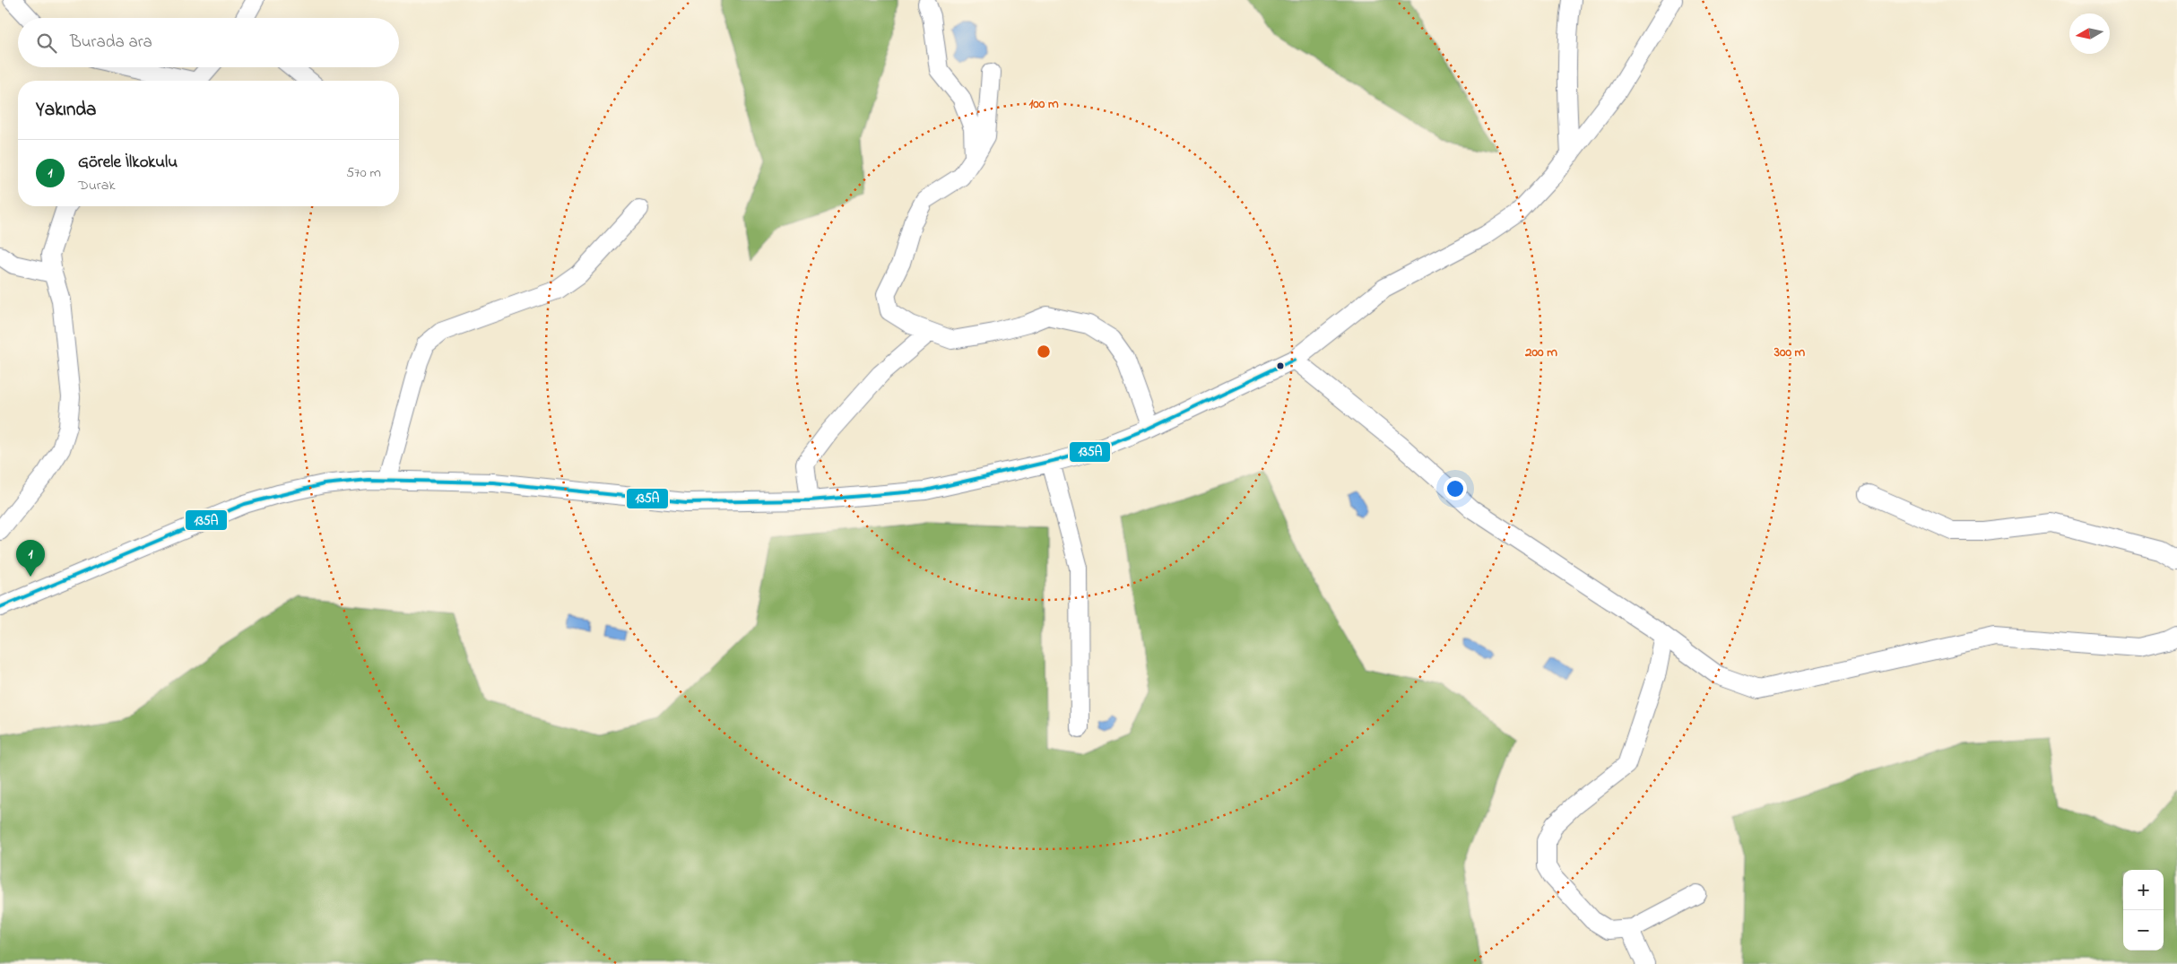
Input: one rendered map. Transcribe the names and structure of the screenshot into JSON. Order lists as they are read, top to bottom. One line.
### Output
{"lines":["transit line 135A"],"north":"left","page":{"search":"Burada ara","heading":"Yakında","list":[{"mark":"1","name":"Görele İlkokulu","note":"Durak","value":"570 m"}],"pins":"1","map_buttons":["+","−"]},"rings":["100 m","200 m","300 m"]}
